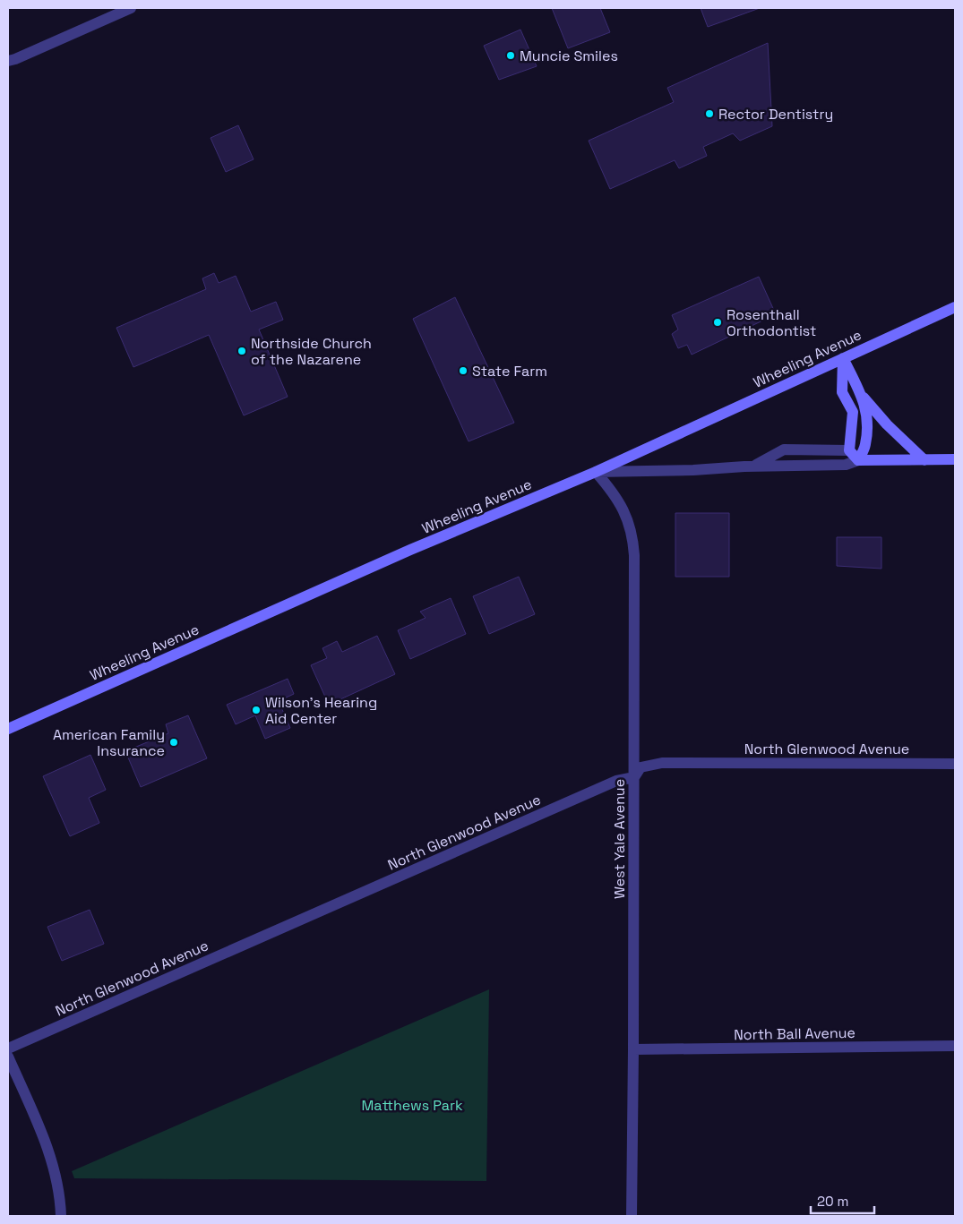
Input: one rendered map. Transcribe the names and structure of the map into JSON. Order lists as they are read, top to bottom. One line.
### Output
{"streets":{"main road":["Wheeling Avenue"],"street":["North Glenwood Avenue","West Yale Avenue","North Ball Avenue"]},"crossings":[["Wheeling Avenue","West Yale Avenue"],["North Glenwood Avenue","West Yale Avenue"],["West Yale Avenue","North Ball Avenue"]],"parks":["Matthews Park"],"places":["Muncie Smiles","Rector Dentistry","Rosenthall Orthodontist","Northside Church of the Nazarene","State Farm","Wilson's Hearing Aid Center","American Family Insurance"],"scale_bar":"20 m"}
